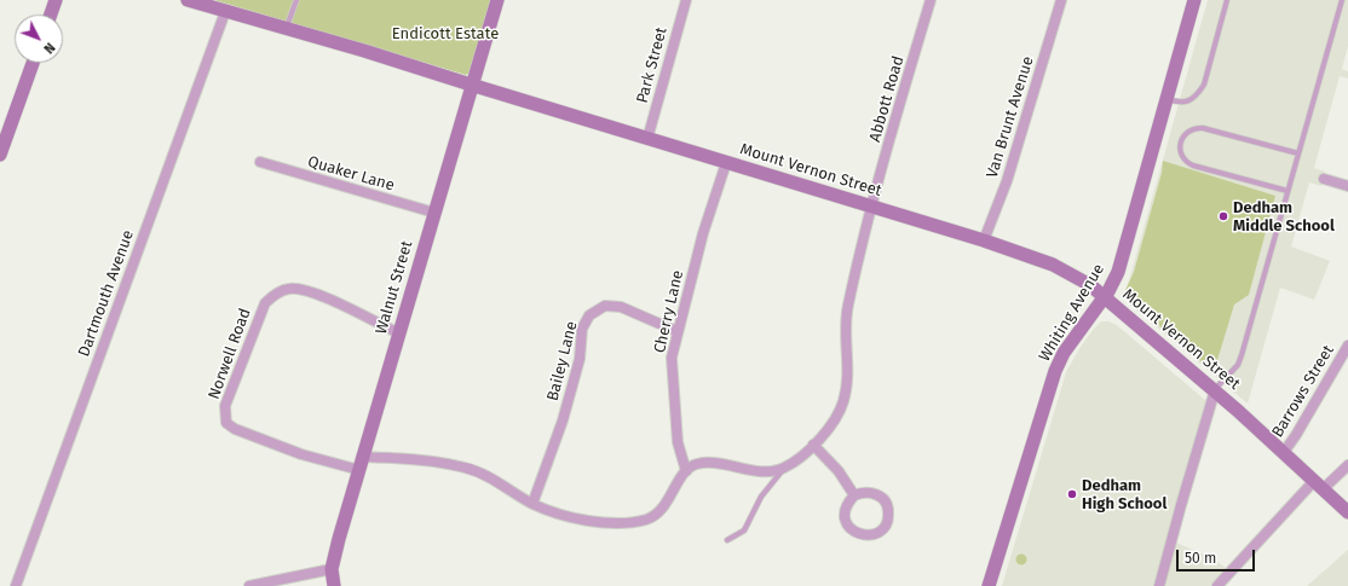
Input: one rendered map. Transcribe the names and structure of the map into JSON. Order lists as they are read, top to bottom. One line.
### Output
{"streets":{"street":["Park Street","Abbott Road","Van Brunt Avenue","Mount Vernon Street","Quaker Lane","Walnut Street","Dartmouth Avenue","Cherry Lane","Whiting Avenue","Norwell Road","Bailey Lane","Barrows Street"]},"crossings":[["Park Street","Mount Vernon Street"],["Abbott Road","Mount Vernon Street"],["Van Brunt Avenue","Mount Vernon Street"],["Mount Vernon Street","Walnut Street"],["Mount Vernon Street","Dartmouth Avenue"],["Mount Vernon Street","Cherry Lane"],["Mount Vernon Street","Whiting Avenue"],["Mount Vernon Street","Barrows Street"],["Quaker Lane","Walnut Street"],["Walnut Street","Norwell Road"],["Cherry Lane","Bailey Lane"]],"parks":["Endicott Estate"],"places":["Dedham Middle School","Dedham High School"],"scale_bar":"50 m","north":"bottom right"}
